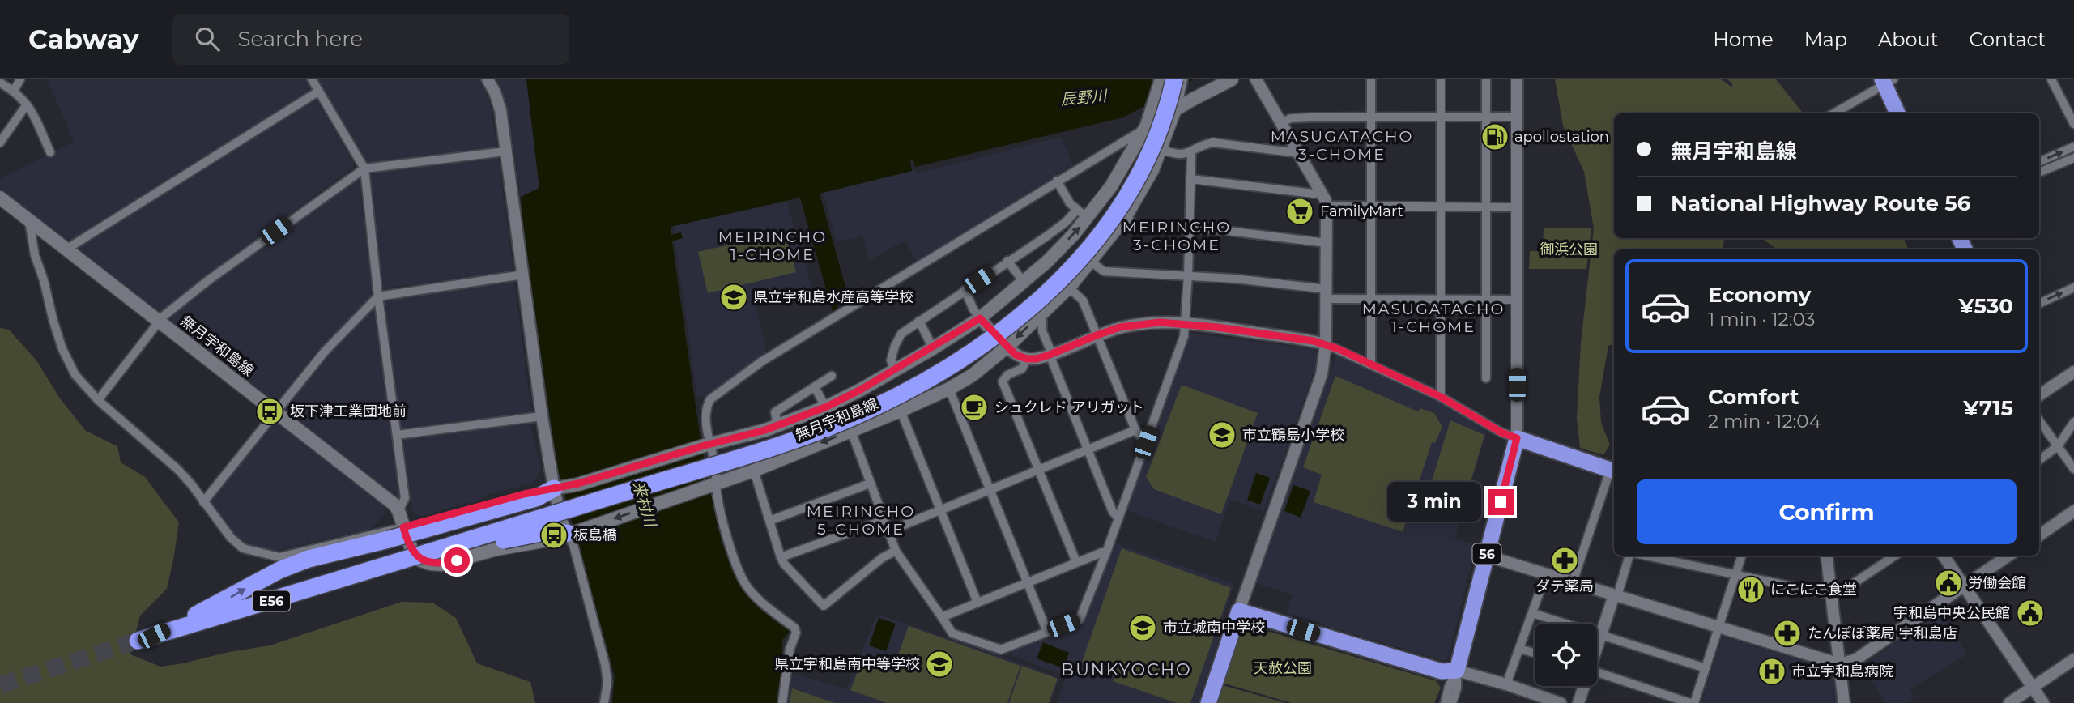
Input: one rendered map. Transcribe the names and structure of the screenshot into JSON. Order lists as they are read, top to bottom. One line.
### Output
{"streets":{"highway":["56","E56"],"main road":["無月宇和島線"]},"crossings":[["無月宇和島線","E56"]],"districts":["MASUGATACHO 3-CHOME","MEIRINCHO 3-CHOME","MEIRINCHO 1-CHOME","MASUGATACHO 1-CHOME","MEIRINCHO 5-CHOME","BUNKYOCHO"],"water":["辰野川","来村川"],"parks":["御浜公園","天赦公園"],"places":{"fuel station":["apollostation"],"supermarket":["FamilyMart"],"school or university":["県立宇和島水産高等学校","市立鶴島小学校","市立城南中学校","県立宇和島南中等学校"],"cafe":["シュクレド アリガット"],"bus stop":["坂下津工業団地前","板島橋"],"pharmacy":["ダテ薬局","たんぽぽ薬局 宇和島店"],"public building":["労働会館","宇和島中央公民館"],"restaurant":["にこにこ食堂"],"hospital":["市立宇和島病院"]},"page":{"header":"Cabway","search":"Search here","nav":["Home","Map","About","Contact"],"banner":["無月宇和島線","National Highway Route 56"],"list":[{"name":"Economy","note":"1 min · 12:03","value":"¥530"},{"name":"Comfort","note":"2 min · 12:04","value":"¥715"}],"buttons":"Confirm","bubble":"3 min"}}
